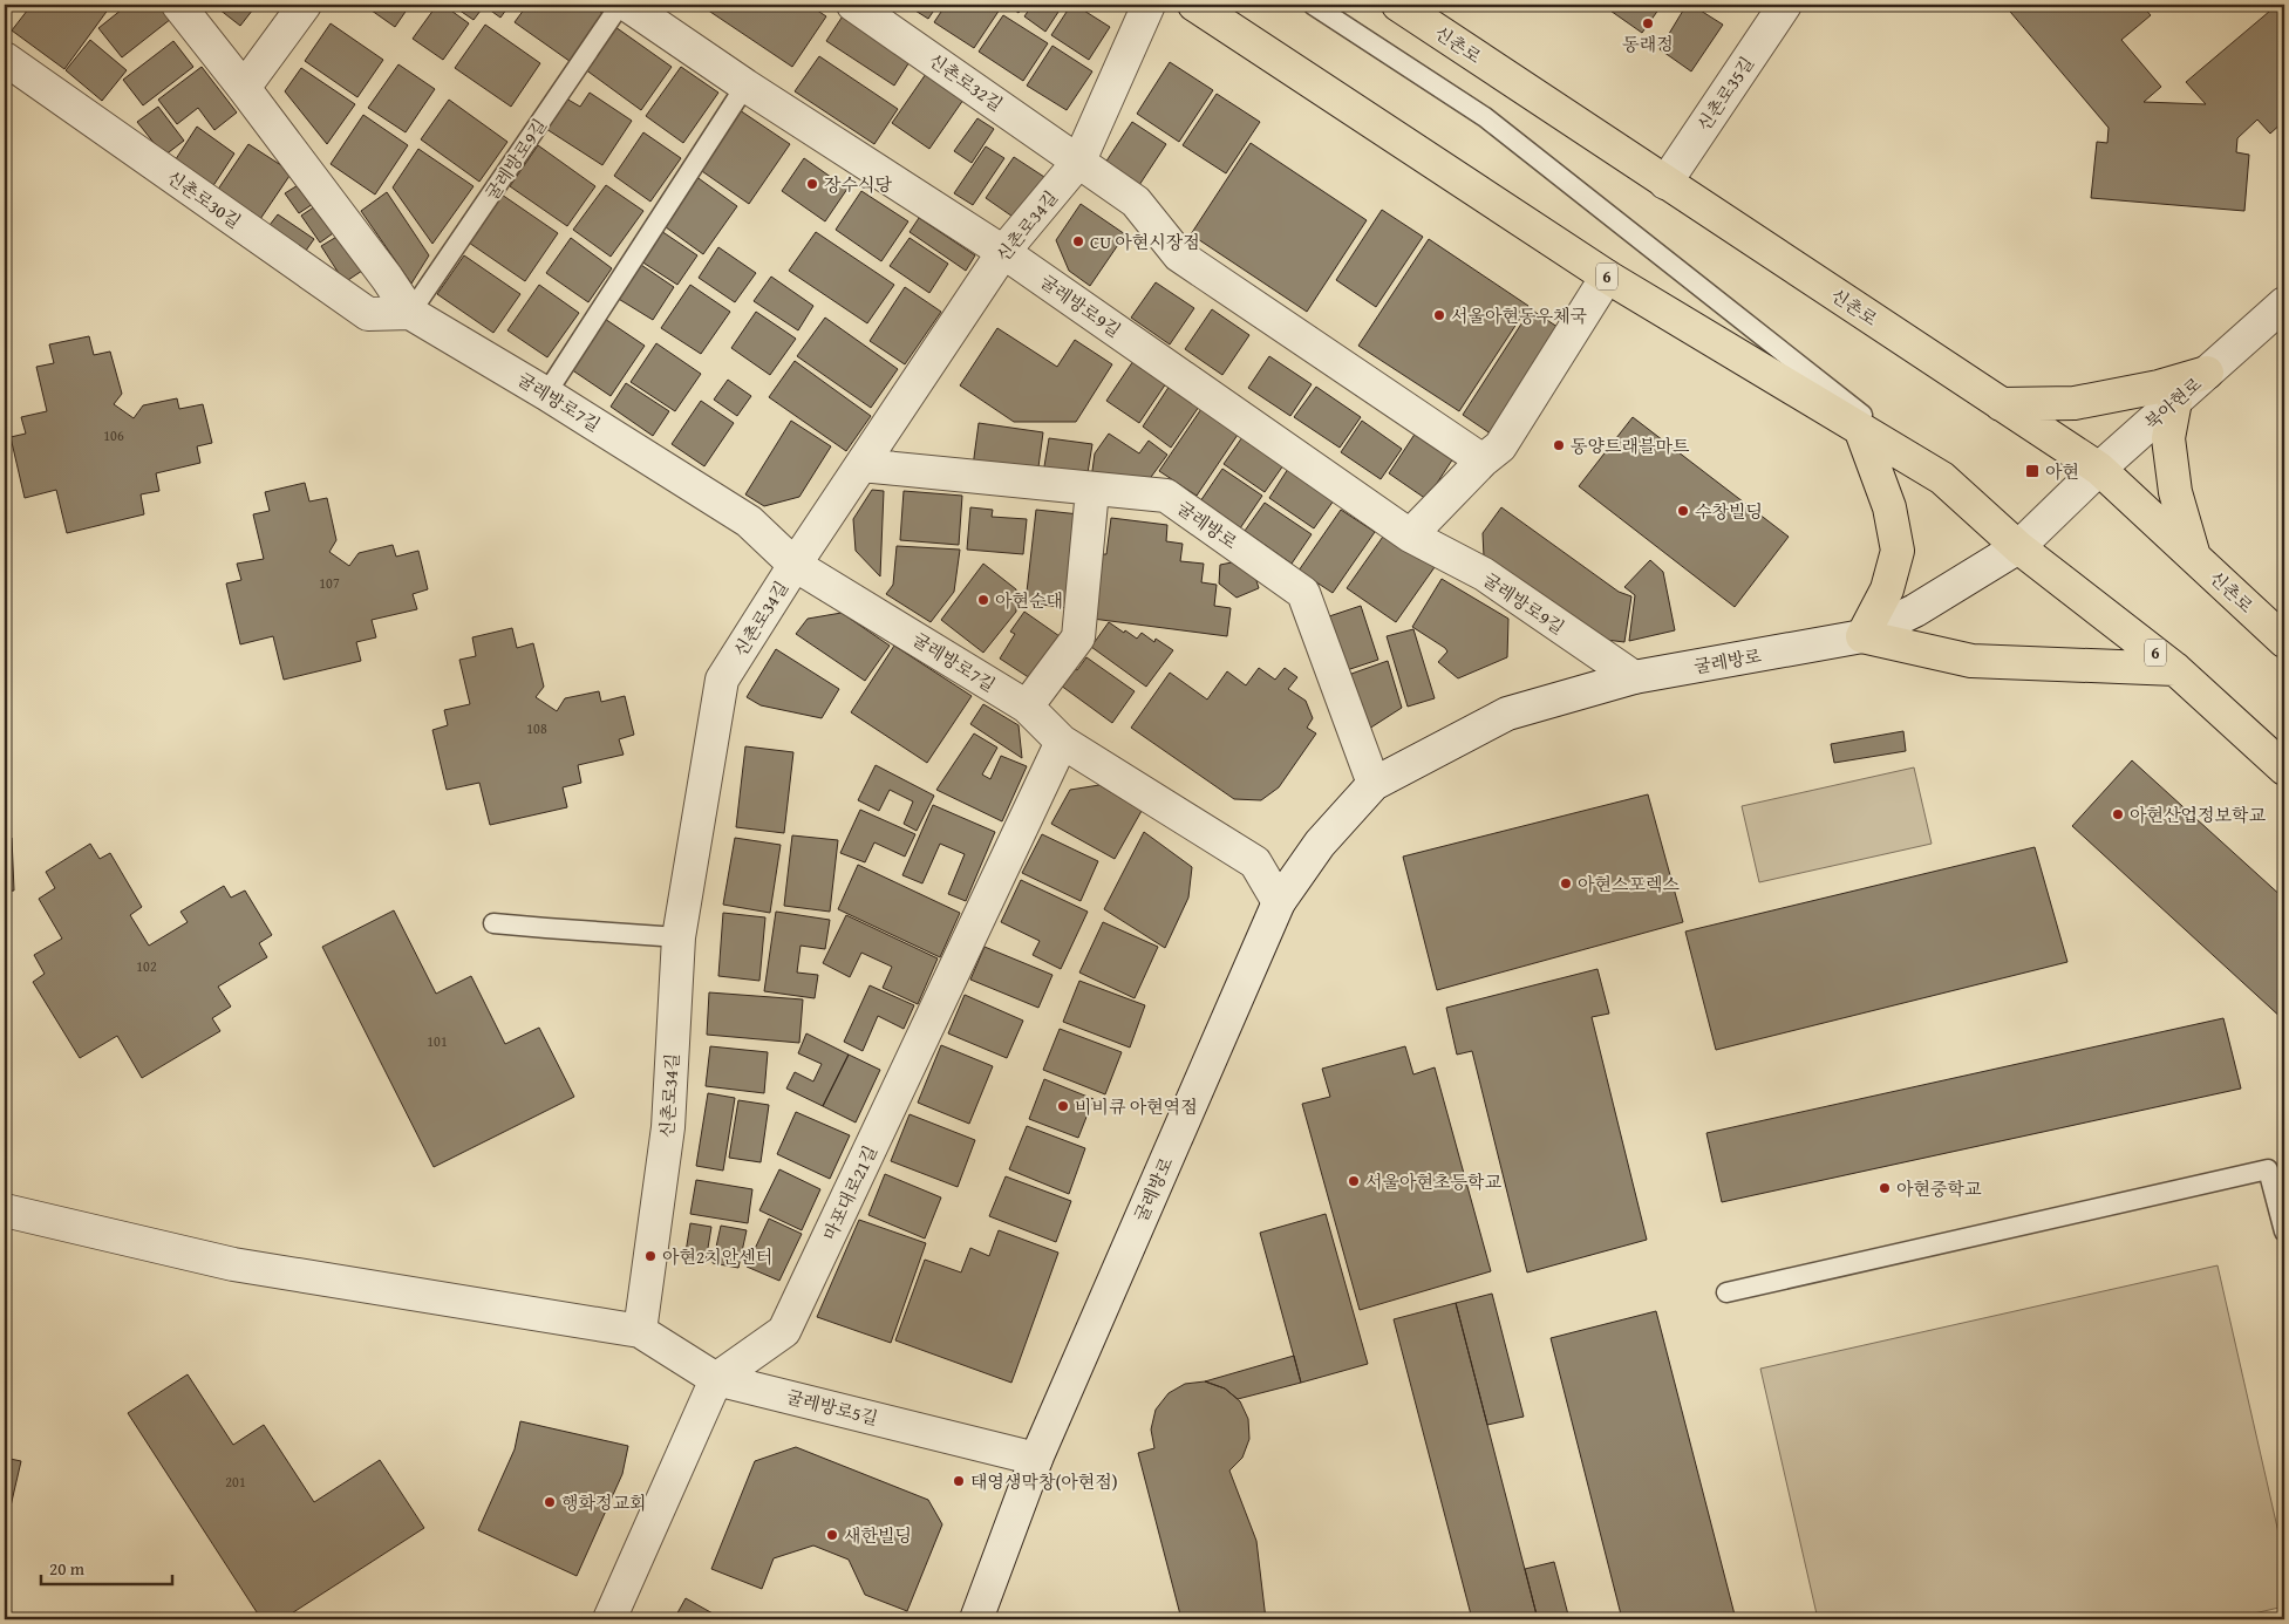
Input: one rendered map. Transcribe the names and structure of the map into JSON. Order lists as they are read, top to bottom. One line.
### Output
{"streets":{"main road":["신촌로","6"],"street":["신촌로32길","신촌로35길","굴레방로9길","신촌로30길","신촌로34길","굴레방로7길","북아현로","굴레방로","마포대로21길","굴레방로5길"]},"crossings":[["신촌로","신촌로35길"],["신촌로","북아현로"],["신촌로32길","신촌로34길"],["굴레방로9길","신촌로30길"],["굴레방로9길","신촌로34길"],["굴레방로9길","굴레방로7길"],["굴레방로9길","굴레방로"],["신촌로30길","굴레방로7길"],["신촌로34길","굴레방로7길"],["신촌로34길","굴레방로"],["신촌로34길","굴레방로5길"],["6","굴레방로"],["굴레방로7길","굴레방로"],["굴레방로7길","마포대로21길"],["북아현로","굴레방로"],["굴레방로","굴레방로5길"],["마포대로21길","굴레방로5길"]],"places":{"other":["동래정","장수식당","CU 아현시장점","서울아현동우체국","동양트래블마트","수창빌딩","아현순대","아현산업정보학교","아현스포렉스","비비큐 아현역점","서울아현초등학교","아현중학교","아현2치안센터","태영생막창(아현점)","행화정교회","새한빌딩"],"transit":["아현"]},"house_numbers":["106","107","108","102","101","201"],"scale_bar":"20 m"}
